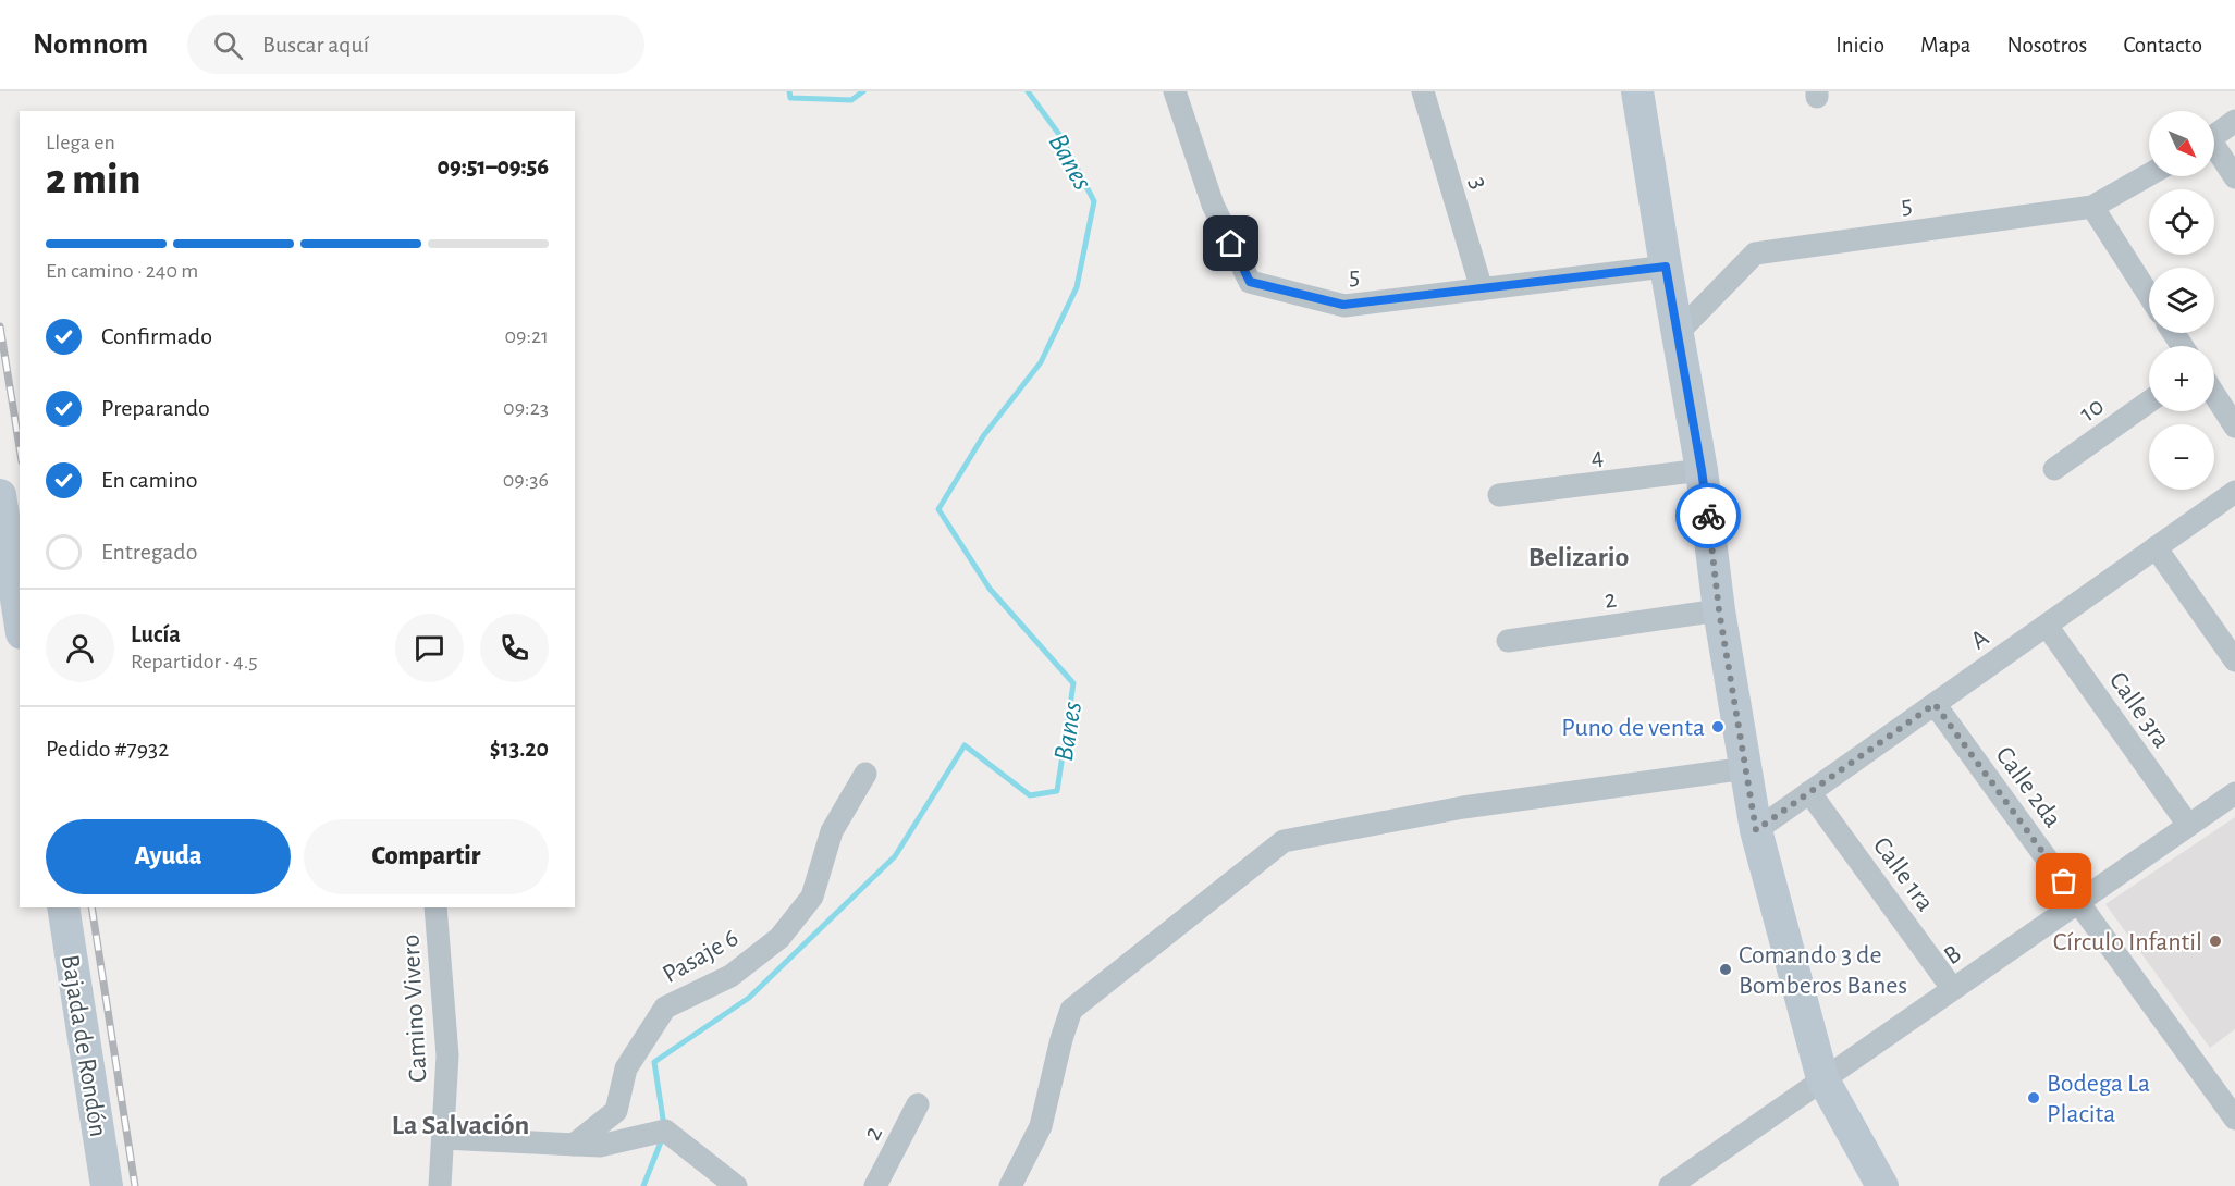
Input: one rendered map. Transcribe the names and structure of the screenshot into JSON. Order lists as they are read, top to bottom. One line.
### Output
{"streets":{"street":["3","5","10","4","2","A","Calle 3ra","Calle 2da","Calle 1ra","B","Pasaje 6","Camino Vivero","Bajada de Rondón"]},"crossings":[["3","5"],["A","Calle 3ra"],["A","Calle 2da"],["A","Calle 1ra"],["Calle 3ra","B"],["Calle 2da","B"],["Calle 1ra","B"]],"districts":["Belizario","La Salvación"],"water":["Banes"],"places":["Puno de venta","Círculo Infantil","Comando 3 de Bomberos Banes","Bodega La Placita"],"north":"bottom right","page":{"header":"Nomnom","search":"Buscar aquí","nav":["Inicio","Mapa","Nosotros","Contacto"],"map_buttons":["+","−"],"heading":["2 min","Llega en","09:51–09:56"],"panel":["Lucía","Repartidor · 4.5","Pedido #7932","$13.20"],"bar":"En camino · 240 m","list":[["Confirmado","09:21"],["Preparando","09:23"],["En camino","09:36"],"Entregado"],"buttons":["Ayuda","Compartir"]}}
